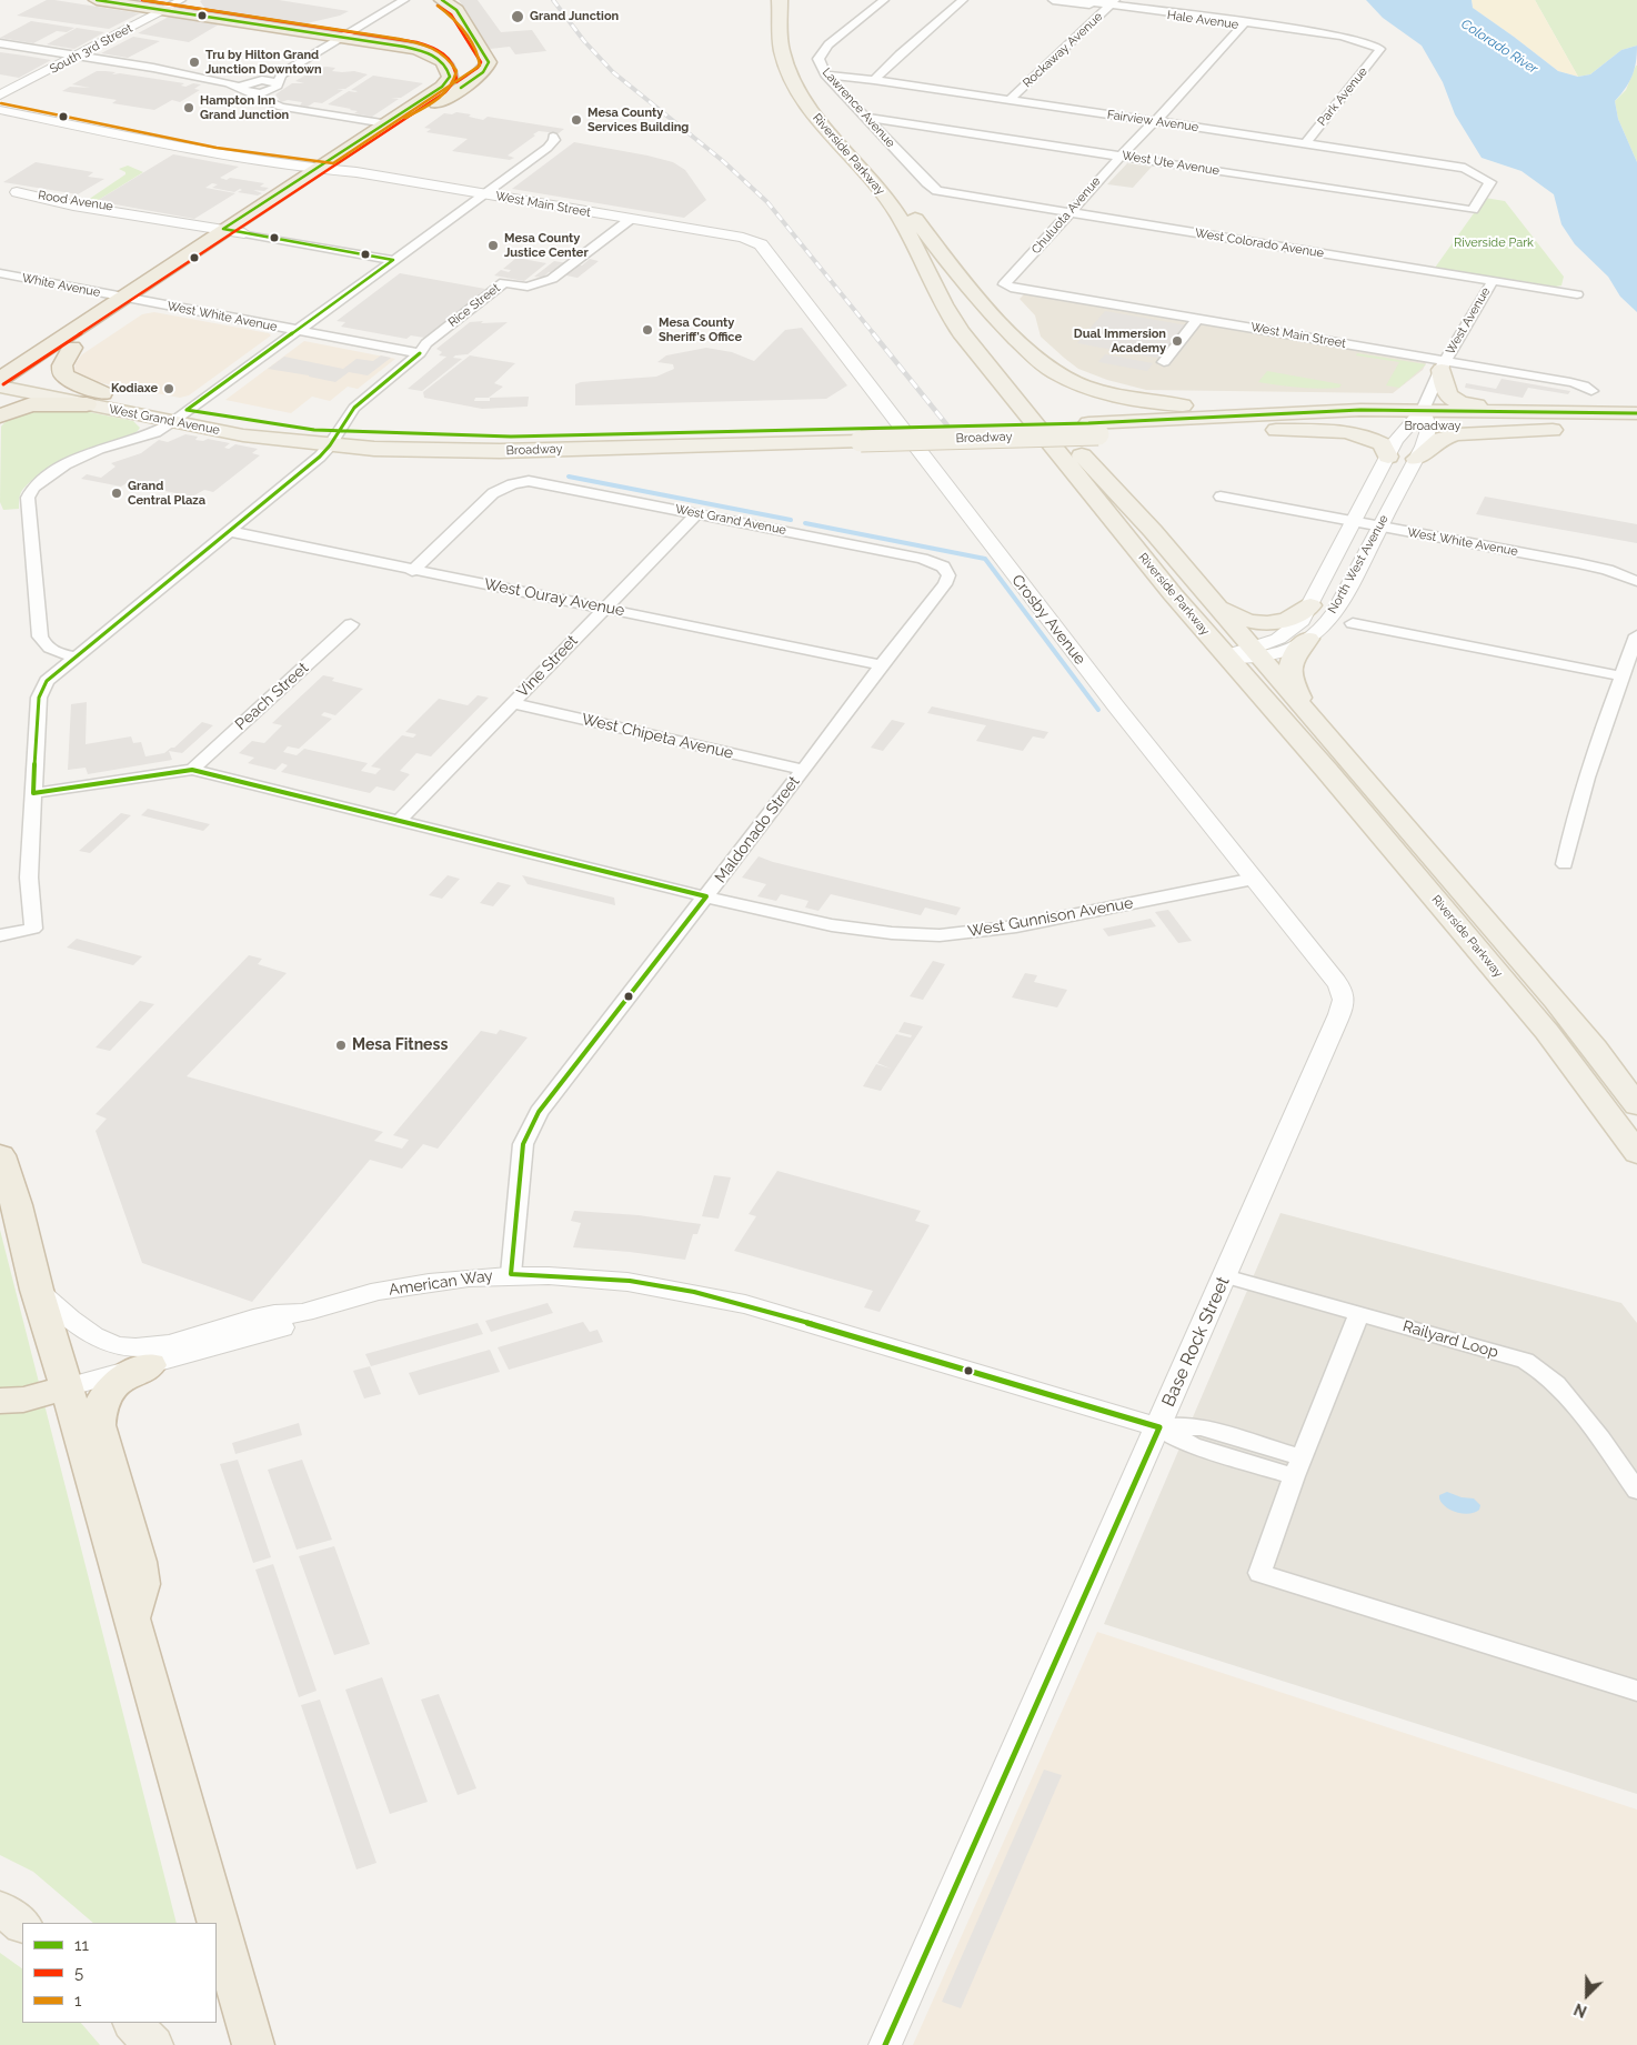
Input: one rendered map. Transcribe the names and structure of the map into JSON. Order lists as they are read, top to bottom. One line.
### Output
{"streets":{"main road":["Riverside Parkway","West Grand Avenue","Broadway"],"street":["Hale Avenue","South 3rd Street","Rockaway Avenue","Park Avenue","Lawrence Avenue","Fairview Avenue","West Ute Avenue","Rood Avenue","West Main Street","Chuluota Avenue","West Colorado Avenue","White Avenue","Rice Street","West White Avenue","West Avenue","North West Avenue","West Ouray Avenue","Crosby Avenue","Vine Street","Peach Street","West Chipeta Avenue","Maldonado Street","West Gunnison Avenue","American Way","Railyard Loop","Base Rock Street"]},"crossings":[["Hale Avenue","Rockaway Avenue"],["Hale Avenue","Park Avenue"],["Hale Avenue","Chuluota Avenue"],["Rockaway Avenue","Fairview Avenue"],["Park Avenue","Fairview Avenue"],["Lawrence Avenue","Fairview Avenue"],["Lawrence Avenue","West Ute Avenue"],["Lawrence Avenue","West Colorado Avenue"],["Fairview Avenue","West Ute Avenue"],["Fairview Avenue","Chuluota Avenue"],["Riverside Parkway","North West Avenue"],["West Ute Avenue","Chuluota Avenue"],["West Main Street","Chuluota Avenue"],["West Main Street","Rice Street"],["West Main Street","West Avenue"],["West Main Street","North West Avenue"],["West Main Street","Crosby Avenue"],["Chuluota Avenue","West Colorado Avenue"],["West Colorado Avenue","West Avenue"],["White Avenue","West White Avenue"],["Rice Street","West White Avenue"],["Rice Street","West Grand Avenue"],["Rice Street","Broadway"],["West White Avenue","North West Avenue"],["West Avenue","North West Avenue"],["West Grand Avenue","Broadway"],["West Grand Avenue","West Ouray Avenue"],["West Grand Avenue","Vine Street"],["West Grand Avenue","Maldonado Street"],["Broadway","North West Avenue"],["West Ouray Avenue","Vine Street"],["West Ouray Avenue","Maldonado Street"],["Crosby Avenue","West Gunnison Avenue"],["Crosby Avenue","Base Rock Street"],["Vine Street","West Chipeta Avenue"],["Vine Street","West Gunnison Avenue"],["Peach Street","West Gunnison Avenue"],["West Chipeta Avenue","Maldonado Street"],["Maldonado Street","West Gunnison Avenue"],["Maldonado Street","American Way"],["American Way","Base Rock Street"],["Railyard Loop","Base Rock Street"]],"water":["Colorado River"],"parks":["Riverside Park"],"places":["Grand Junction","Tru by Hilton Grand Junction Downtown","Hampton Inn Grand Junction","Mesa County Services Building","Mesa County Justice Center","Mesa County Sheriff's Office","Dual Immersion Academy","Kodiaxe","Grand Central Plaza","Mesa Fitness"],"lines":["transit line 11","transit line 5","transit line 1"],"legend":["11","5","1"],"north":"bottom left"}
